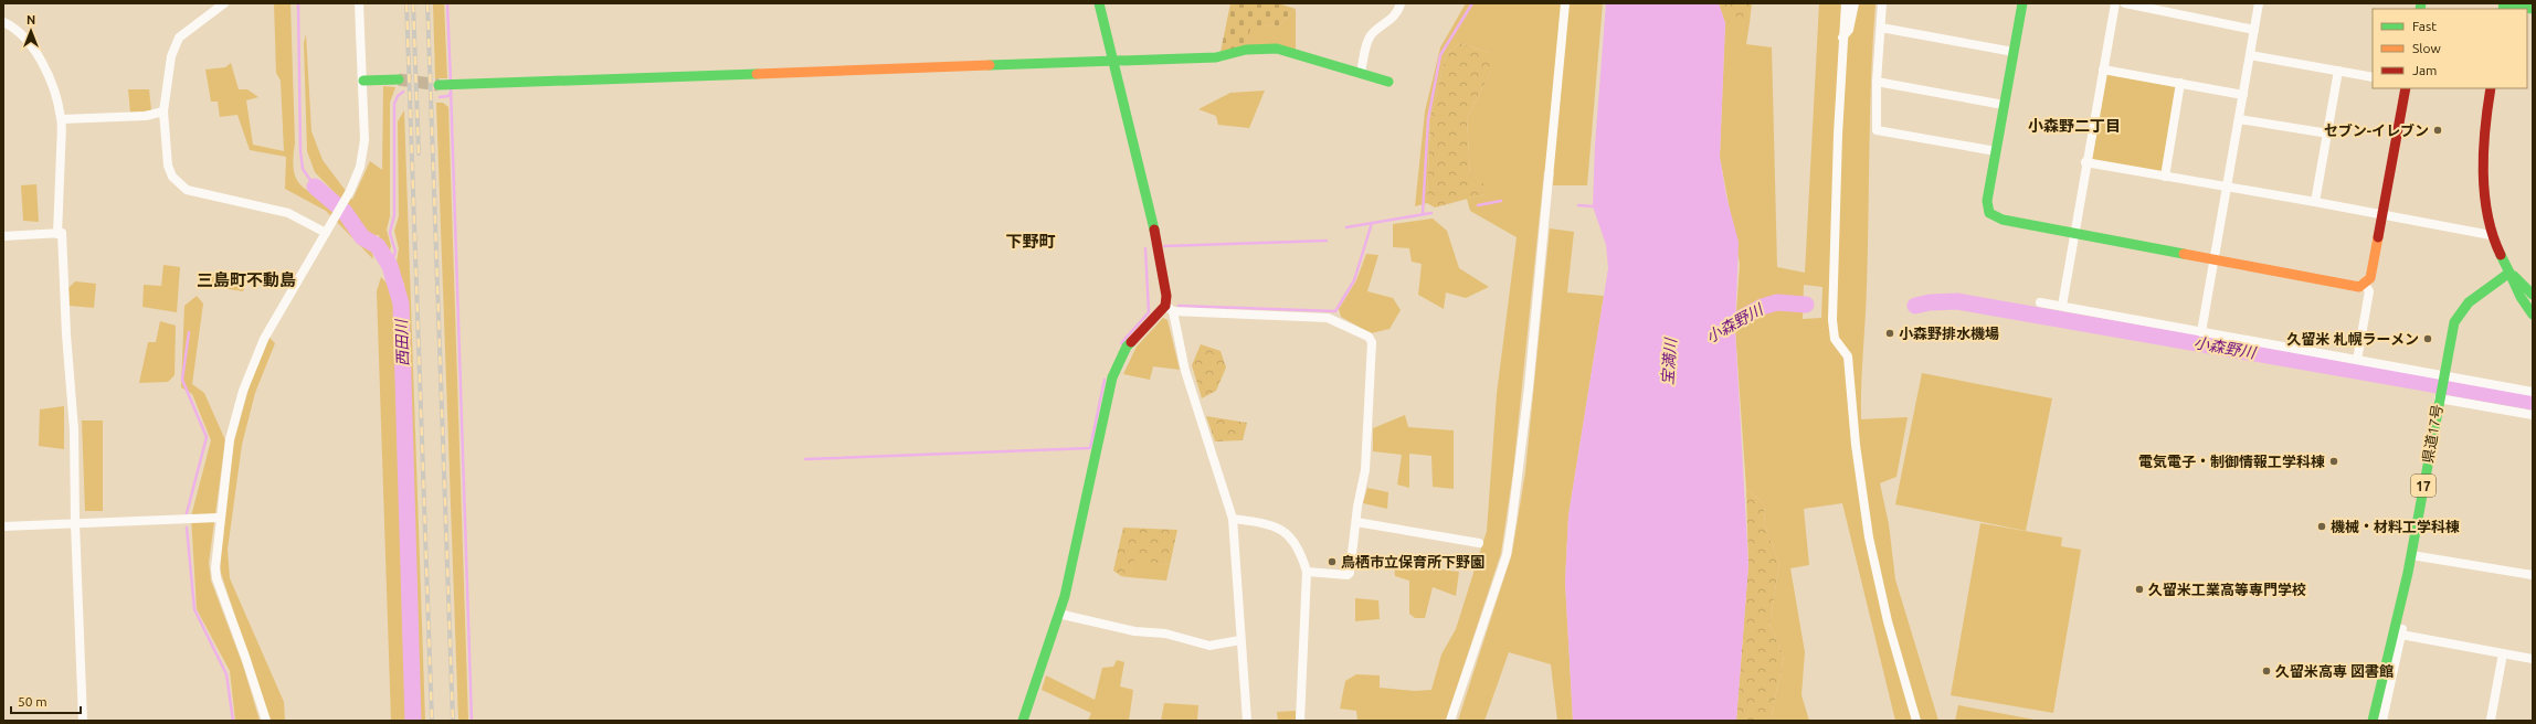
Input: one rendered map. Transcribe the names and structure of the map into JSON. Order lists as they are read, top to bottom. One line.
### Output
{"streets":{"street":["県道17号","17"]},"districts":["小森野二丁目","下野町","三島町不動島"],"water":["小森野川","西田川","宝満川"],"places":["セブン-イレブン","小森野排水機場","久留米 札幌ラーメン","電気電子・制御情報工学科棟","機械・材料工学科棟","鳥栖市立保育所下野園","久留米工業高等専門学校","久留米高専 図書館"],"legend":["Fast","Slow","Jam"],"scale_bar":"50 m","north":"top"}
